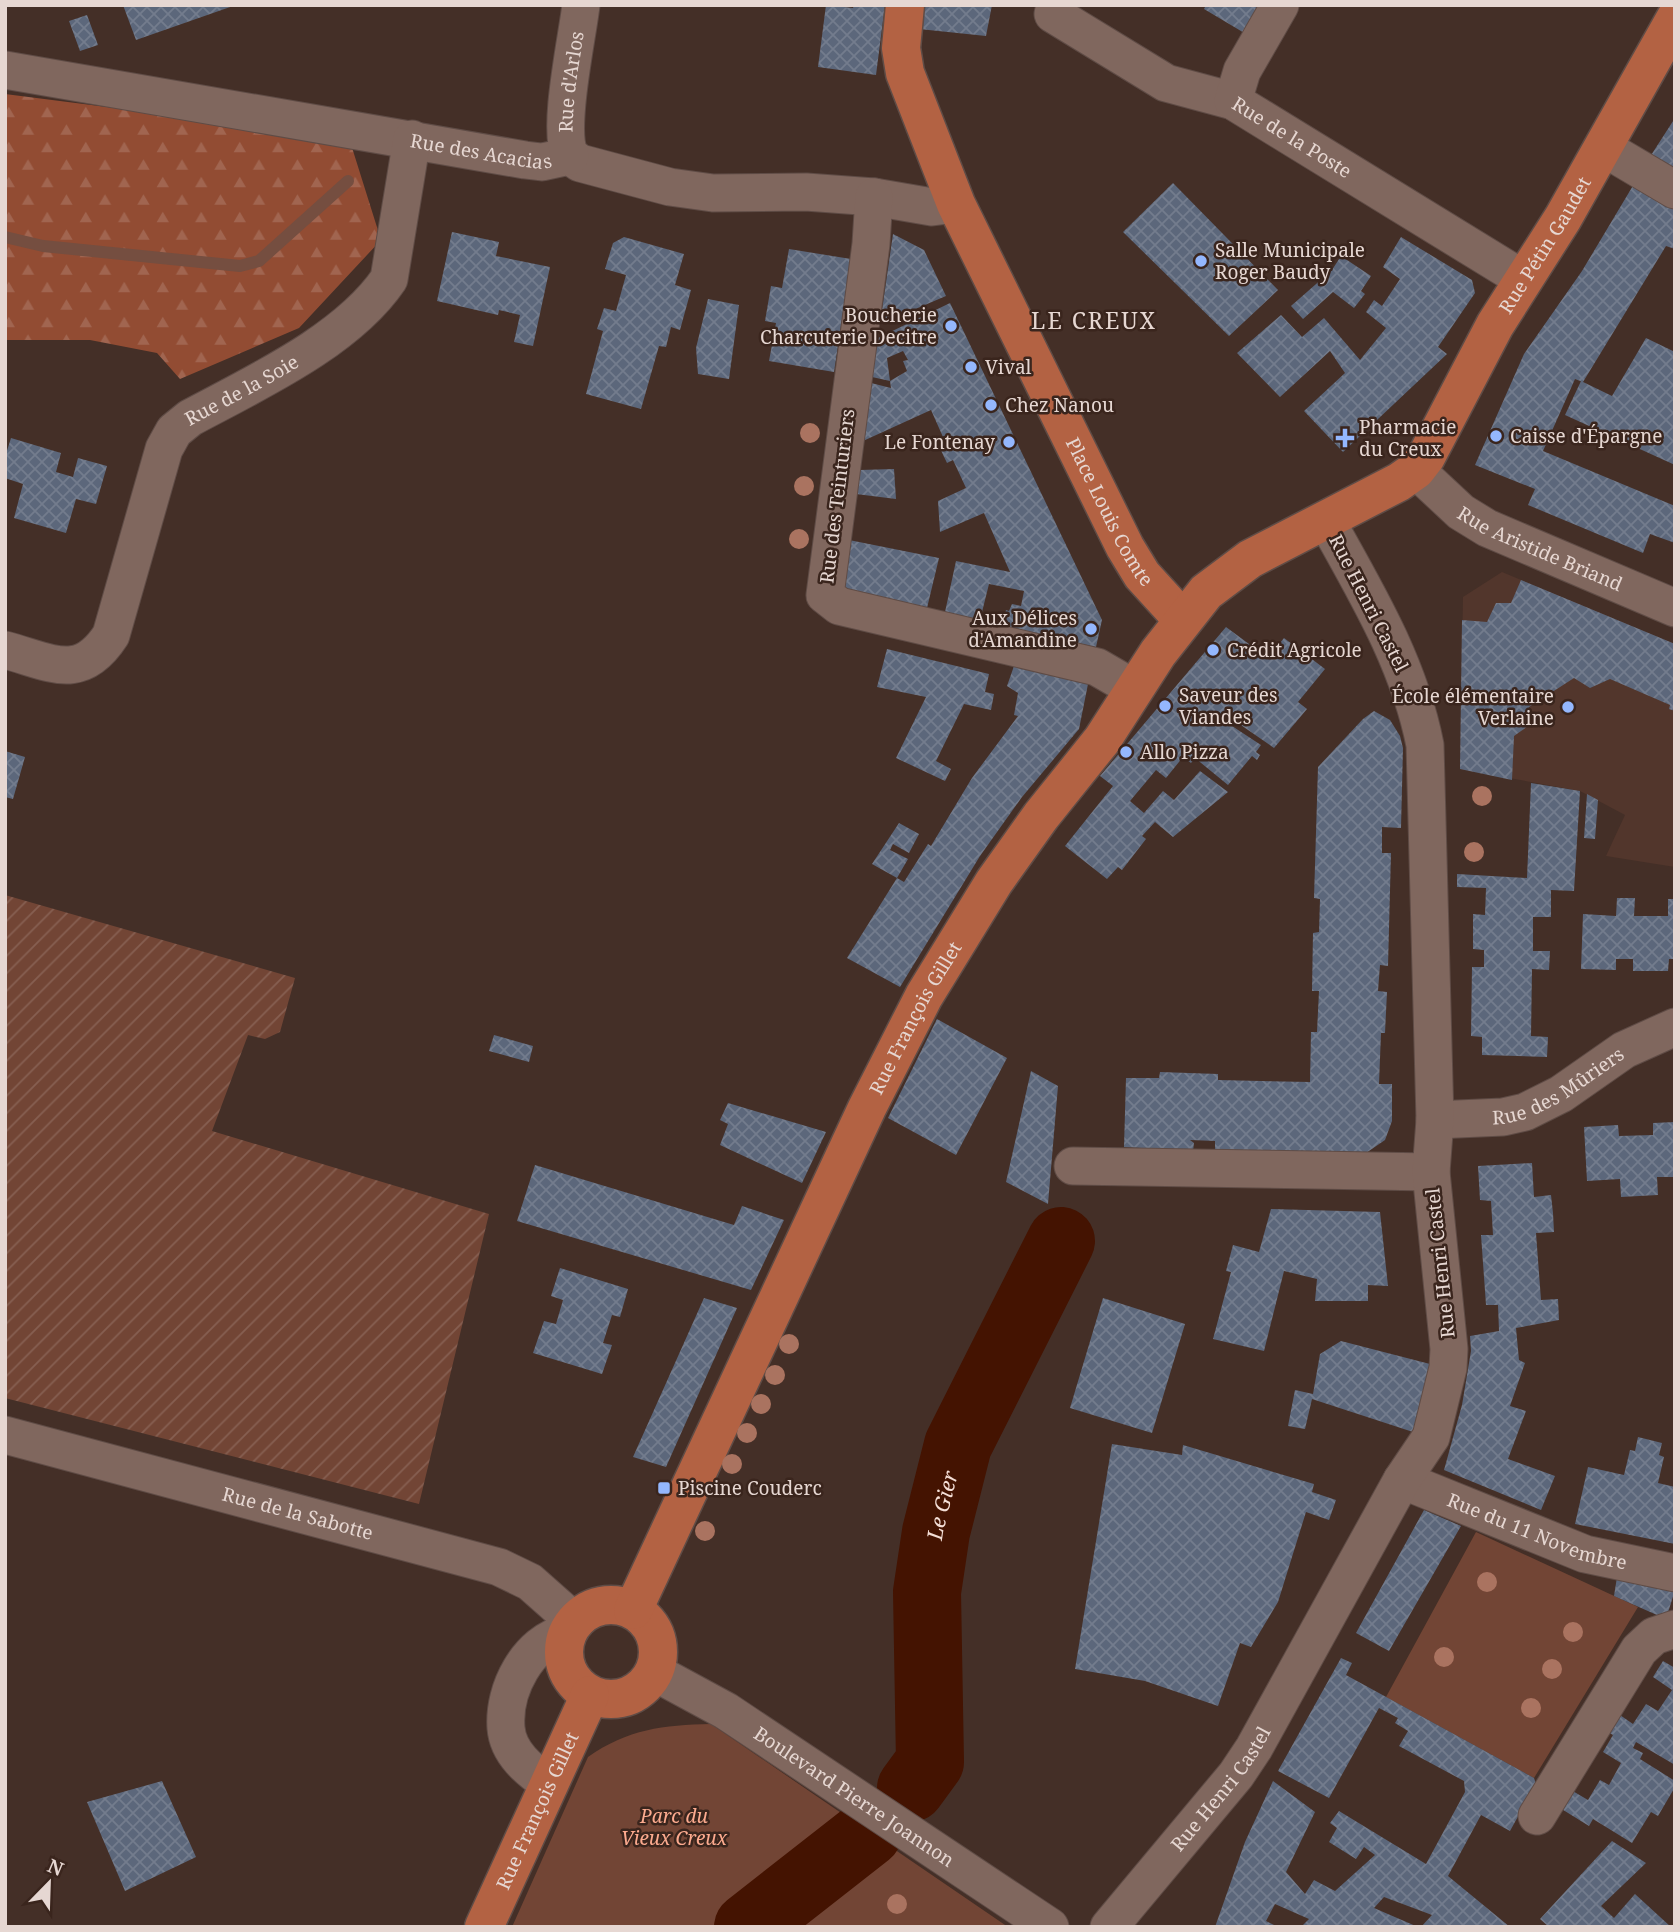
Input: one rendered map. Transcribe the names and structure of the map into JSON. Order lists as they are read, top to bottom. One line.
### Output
{"streets":{"main road":["Rue Pétin Gaudet","Place Louis Comte","Rue François Gillet"],"street":["Rue d'Arlos","Rue de la Poste","Rue des Acacias","Rue de la Soie","Rue des Teinturiers","Rue Aristide Briand","Rue Henri Castel","Rue des Mûriers","Rue de la Sabotte","Rue du 11 Novembre","Boulevard Pierre Joannon"]},"crossings":[["Rue d'Arlos","Rue des Acacias"],["Rue de la Poste","Rue Pétin Gaudet"],["Rue des Acacias","Rue de la Soie"],["Rue des Acacias","Rue des Teinturiers"],["Rue des Acacias","Place Louis Comte"],["Rue Pétin Gaudet","Rue Aristide Briand"],["Rue Pétin Gaudet","Rue François Gillet"],["Rue des Teinturiers","Rue François Gillet"],["Place Louis Comte","Rue François Gillet"],["Rue Aristide Briand","Rue François Gillet"],["Rue Henri Castel","Rue François Gillet"],["Rue Henri Castel","Rue des Mûriers"],["Rue Henri Castel","Rue du 11 Novembre"],["Rue François Gillet","Rue de la Sabotte"],["Rue François Gillet","Boulevard Pierre Joannon"],["Rue de la Sabotte","Boulevard Pierre Joannon"]],"districts":["LE CREUX"],"water":["Le Gier"],"parks":["Parc du Vieux Creux"],"places":{"other":["Salle Municipale Roger Baudy","Boucherie Charcuterie Decitre","Vival","Chez Nanou","Caisse d'Épargne","Le Fontenay","Aux Délices d'Amandine","Crédit Agricole","Saveur des Viandes","École élémentaire Verlaine","Allo Pizza"],"health":["Pharmacie du Creux"],"transit":["Piscine Couderc"]},"north":"top right"}
